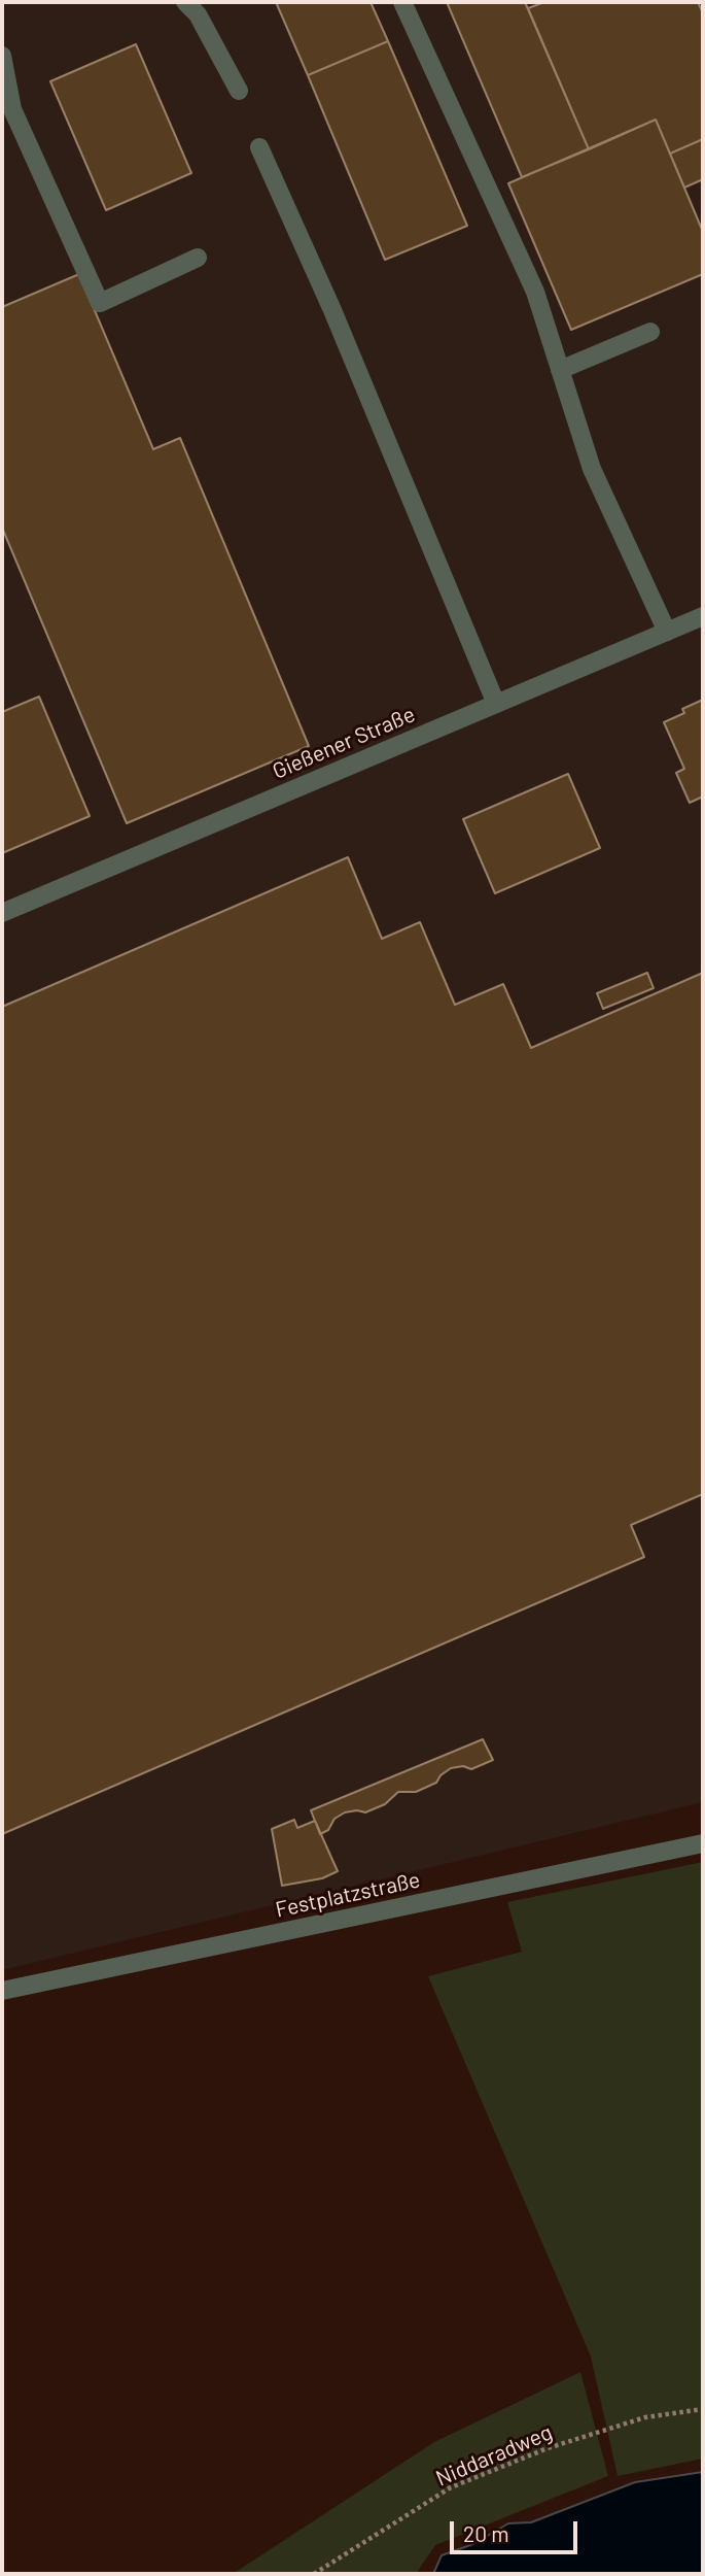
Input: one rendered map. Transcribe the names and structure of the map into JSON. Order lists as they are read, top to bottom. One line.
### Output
{"streets":{"street":["Gießener Straße","Festplatzstraße"],"path":["Niddaradweg"]},"scale_bar":"20 m"}
